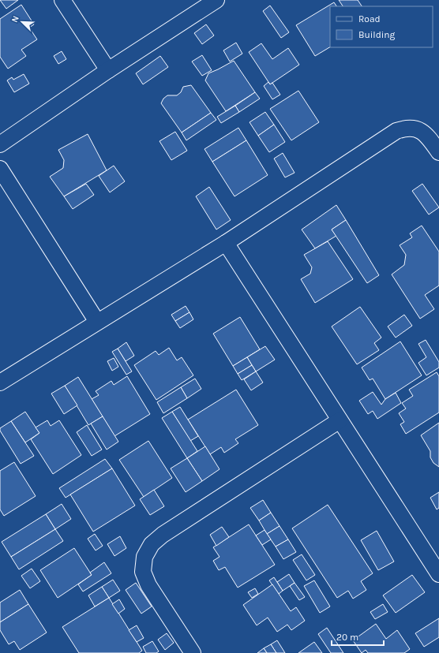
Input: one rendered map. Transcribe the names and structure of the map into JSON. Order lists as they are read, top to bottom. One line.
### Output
{"legend":["Road","Building"],"scale_bar":"20 m","north":"top left"}
